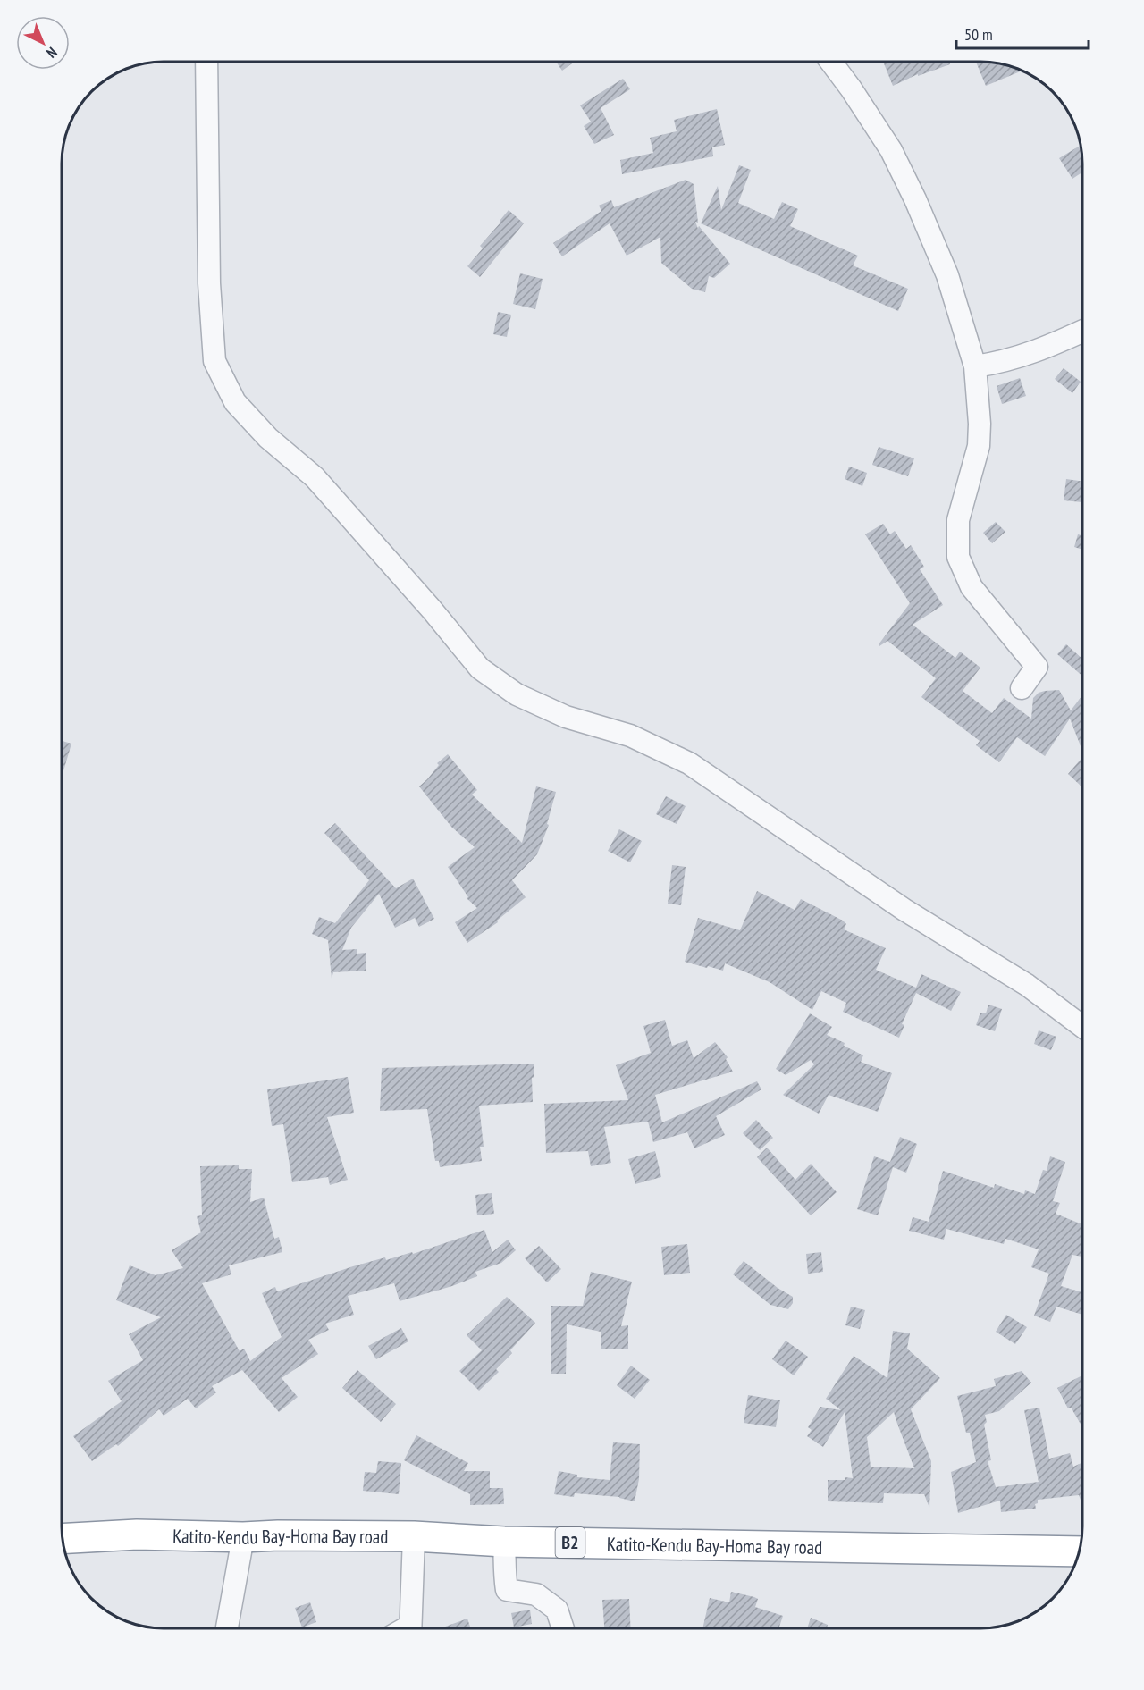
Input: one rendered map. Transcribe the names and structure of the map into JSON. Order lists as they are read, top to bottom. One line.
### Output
{"streets":{"highway":["Katito-Kendu Bay-Homa Bay road","B2"]},"scale_bar":"50 m","north":"bottom right"}
